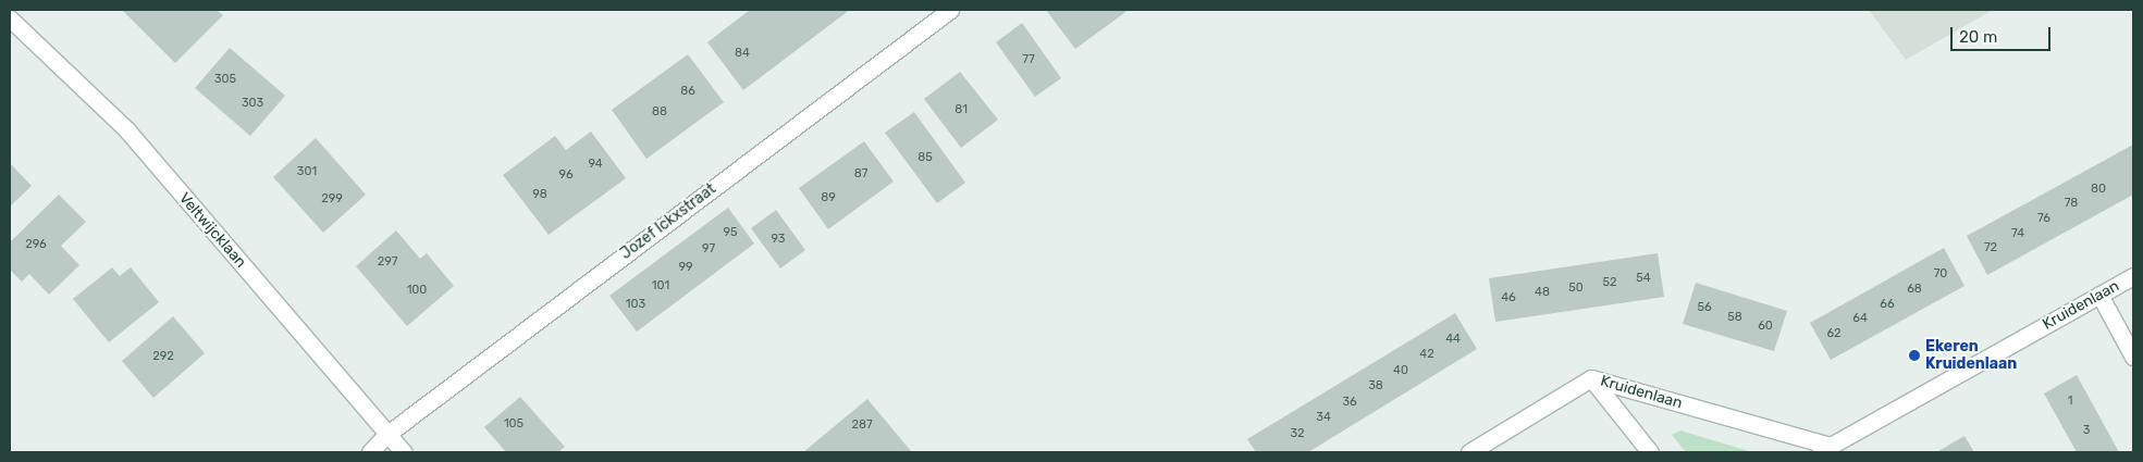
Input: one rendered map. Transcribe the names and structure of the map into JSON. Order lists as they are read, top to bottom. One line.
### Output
{"streets":{"street":["Jozef Ickxstraat","Veltwijcklaan","Kruidenlaan"]},"crossings":[["Jozef Ickxstraat","Veltwijcklaan"]],"places":["Ekeren Kruidenlaan"],"house_numbers":["84","77","305","86","303","81","88","85","94","301","87","96","80","98","89","299","78","76","95","74","93","296","72","97","297","99","70","54","52","101","50","68","100","48","46","103","66","56","58","64","60","62","44","42","292","40","38","1","36","34","105","287","3","32"],"scale_bar":"20 m"}
